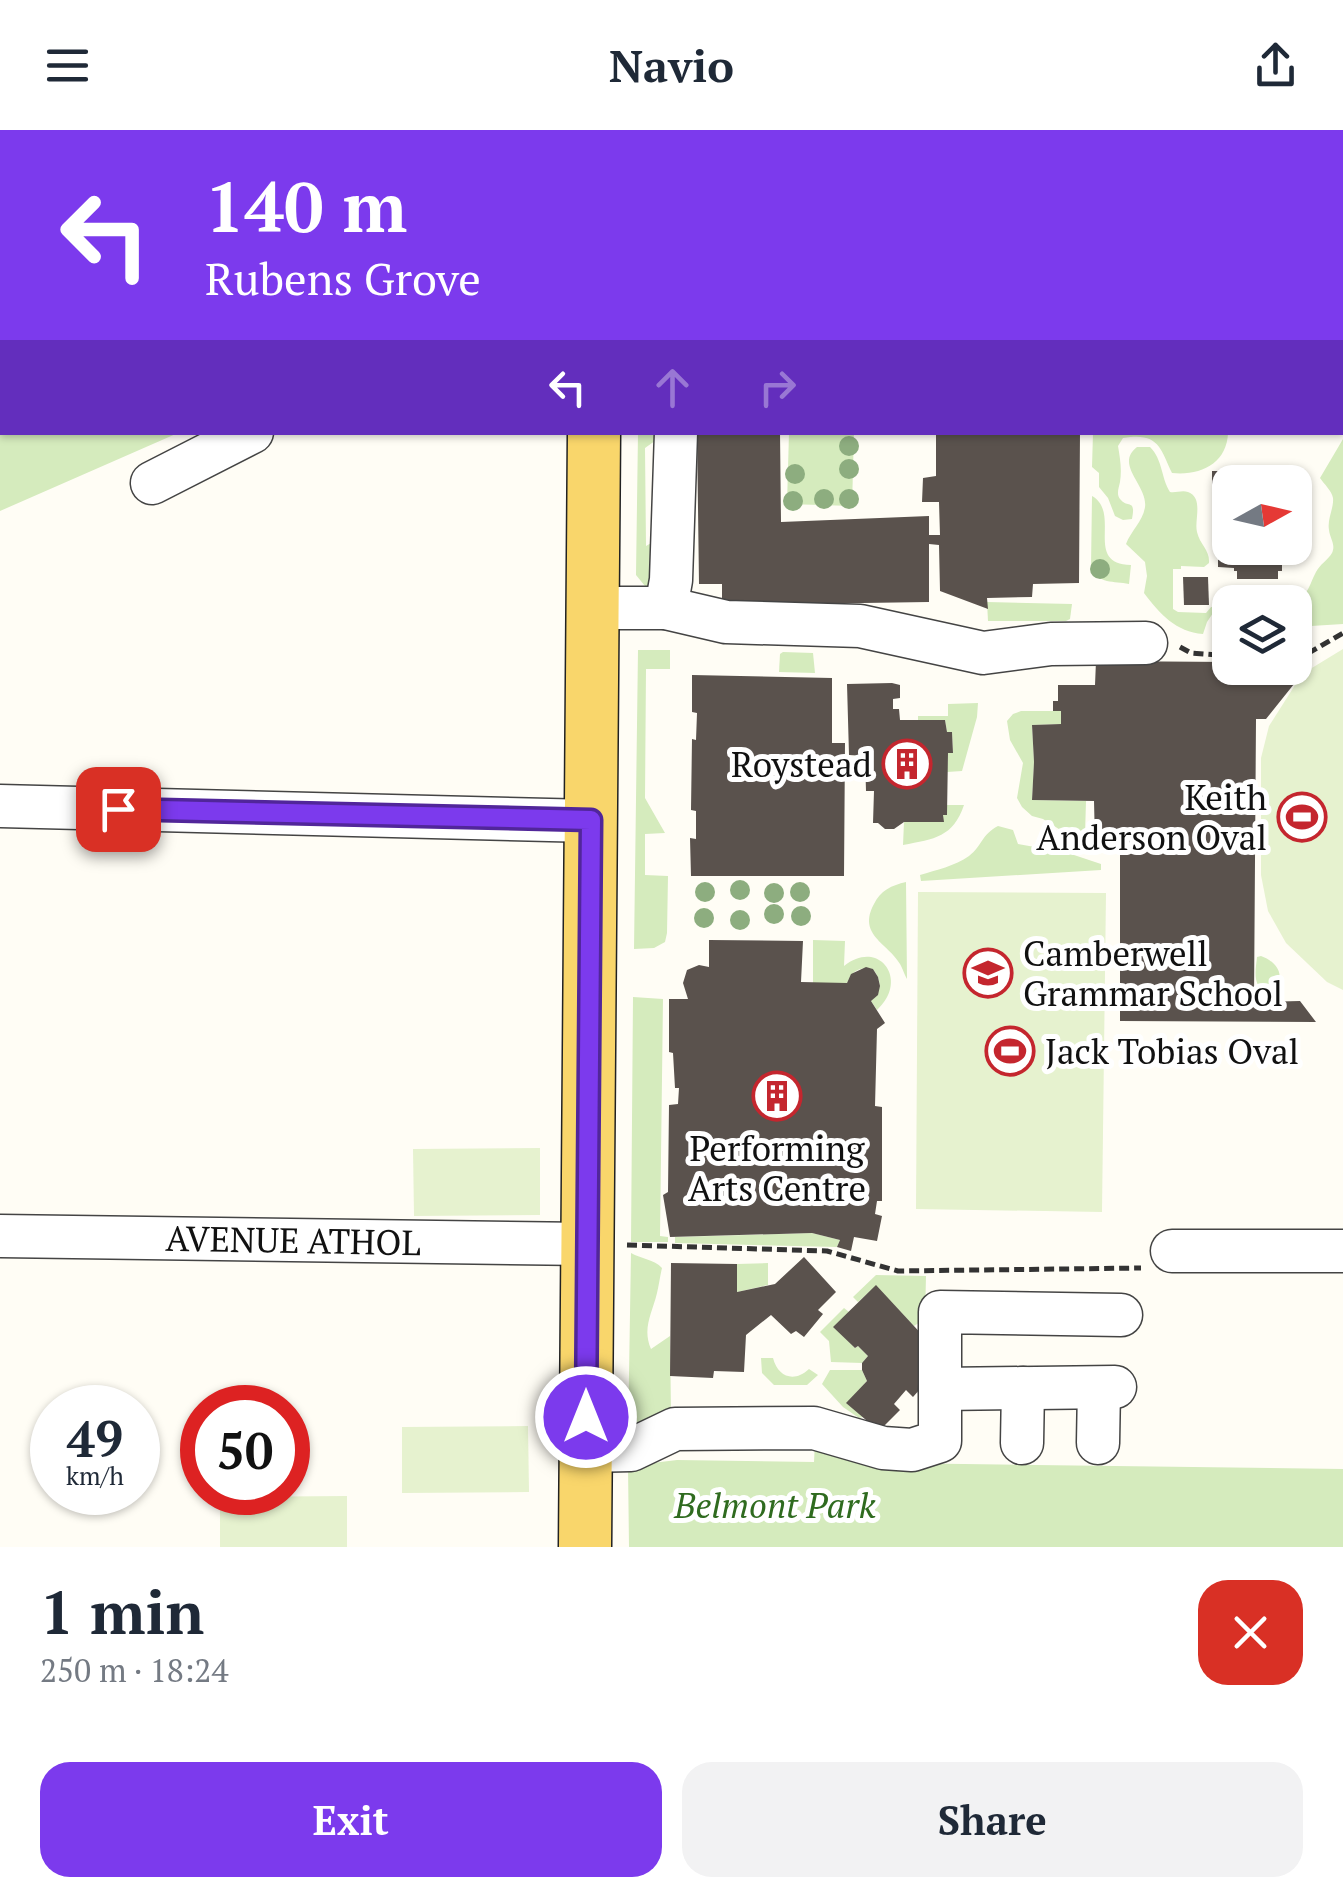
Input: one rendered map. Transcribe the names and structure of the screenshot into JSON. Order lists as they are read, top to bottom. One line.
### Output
{"streets":{"street":["AVENUE ATHOL"]},"parks":["Belmont Park"],"places":{"building":["Roystead","Performing Arts Centre"],"sports":["Keith Anderson Oval","Jack Tobias Oval"],"school or university":["Camberwell Grammar School"]},"north":"right","page":{"header":"Navio","turn":["140 m","Rubens Grove"],"speed":"49 km/h","limit":"50","heading":["1 min","250 m · 18:24"],"buttons":["Exit","Share"]}}
